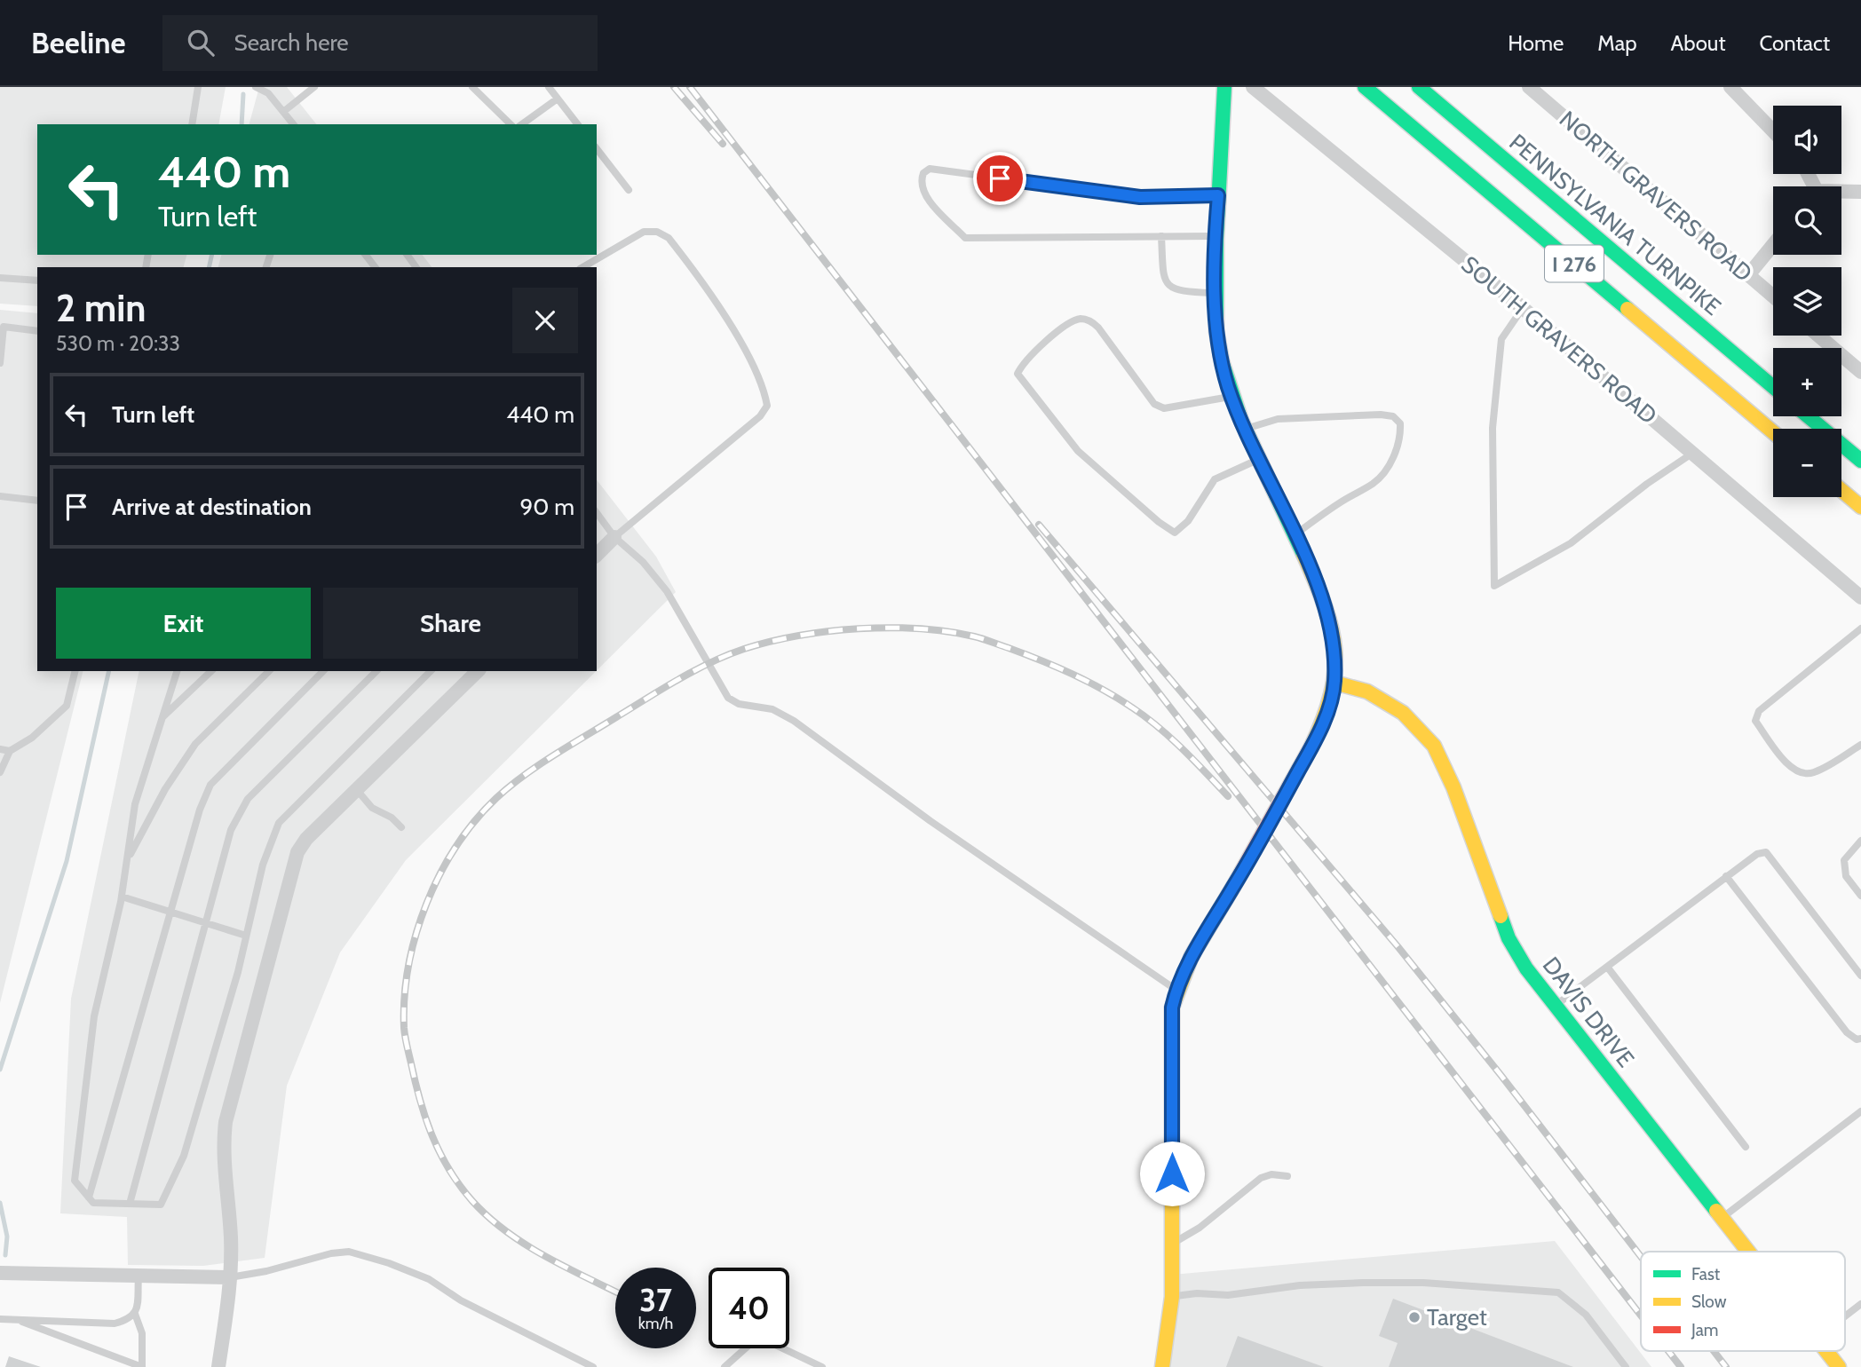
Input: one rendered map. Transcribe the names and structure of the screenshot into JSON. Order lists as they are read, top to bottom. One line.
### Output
{"streets":{"main road":["PENNSYLVANIA TURNPIKE","I 276","DAVIS DRIVE"],"street":["NORTH GRAVERS ROAD","SOUTH GRAVERS ROAD"]},"places":["Target"],"legend":["Fast","Slow","Jam"],"page":{"header":"Beeline","search":"Search here","nav":["Home","Map","About","Contact"],"map_buttons":["+","−"],"turn":["440 m","Turn left"],"heading":["2 min","530 m · 20:33"],"list":[{"name":"Turn left","value":"440 m"},{"name":"Arrive at destination","value":"90 m"}],"buttons":["Exit","Share"],"speed":"37 km/h","limit":"40"}}
